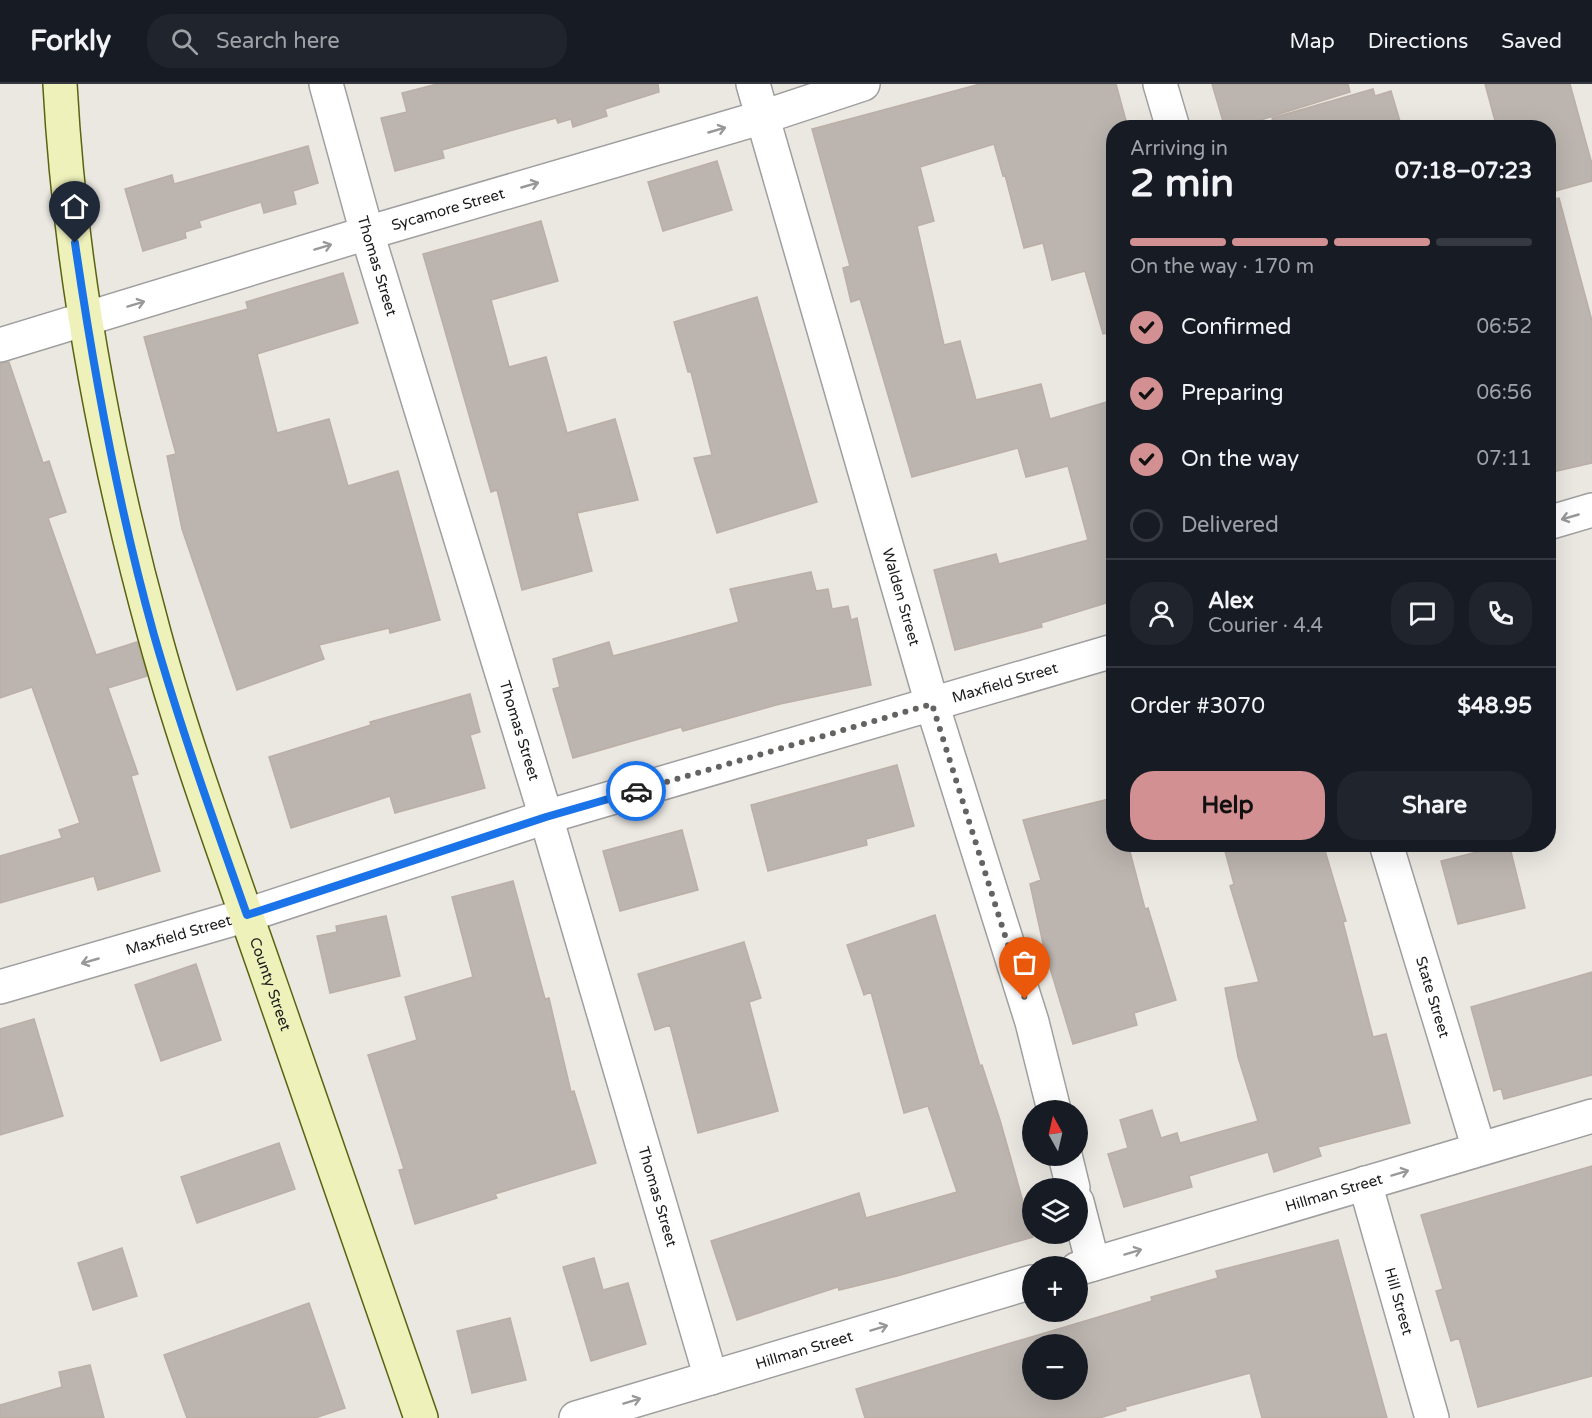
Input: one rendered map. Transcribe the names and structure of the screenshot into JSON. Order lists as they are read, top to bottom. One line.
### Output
{"streets":{"main road":["County Street"],"street":["Sycamore Street","Thomas Street","Walden Street","Maxfield Street","State Street","Hillman Street","Hill Street"]},"crossings":[["Sycamore Street","Thomas Street"],["Sycamore Street","Walden Street"],["Sycamore Street","County Street"],["Thomas Street","Maxfield Street"],["Thomas Street","Hillman Street"],["Walden Street","Maxfield Street"],["Maxfield Street","County Street"],["State Street","Hillman Street"],["Hillman Street","Hill Street"]],"one_way":["Sycamore Street","Hillman Street"],"north":"top","page":{"header":"Forkly","search":"Search here","nav":["Map","Directions","Saved"],"heading":["2 min","Arriving in","07:18–07:23"],"panel":["Alex","Courier · 4.4","Order #3070","$48.95"],"bar":"On the way · 170 m","list":[["Confirmed","06:52"],["Preparing","06:56"],["On the way","07:11"],"Delivered"],"buttons":["Help","Share"],"map_buttons":["+","−"]}}
